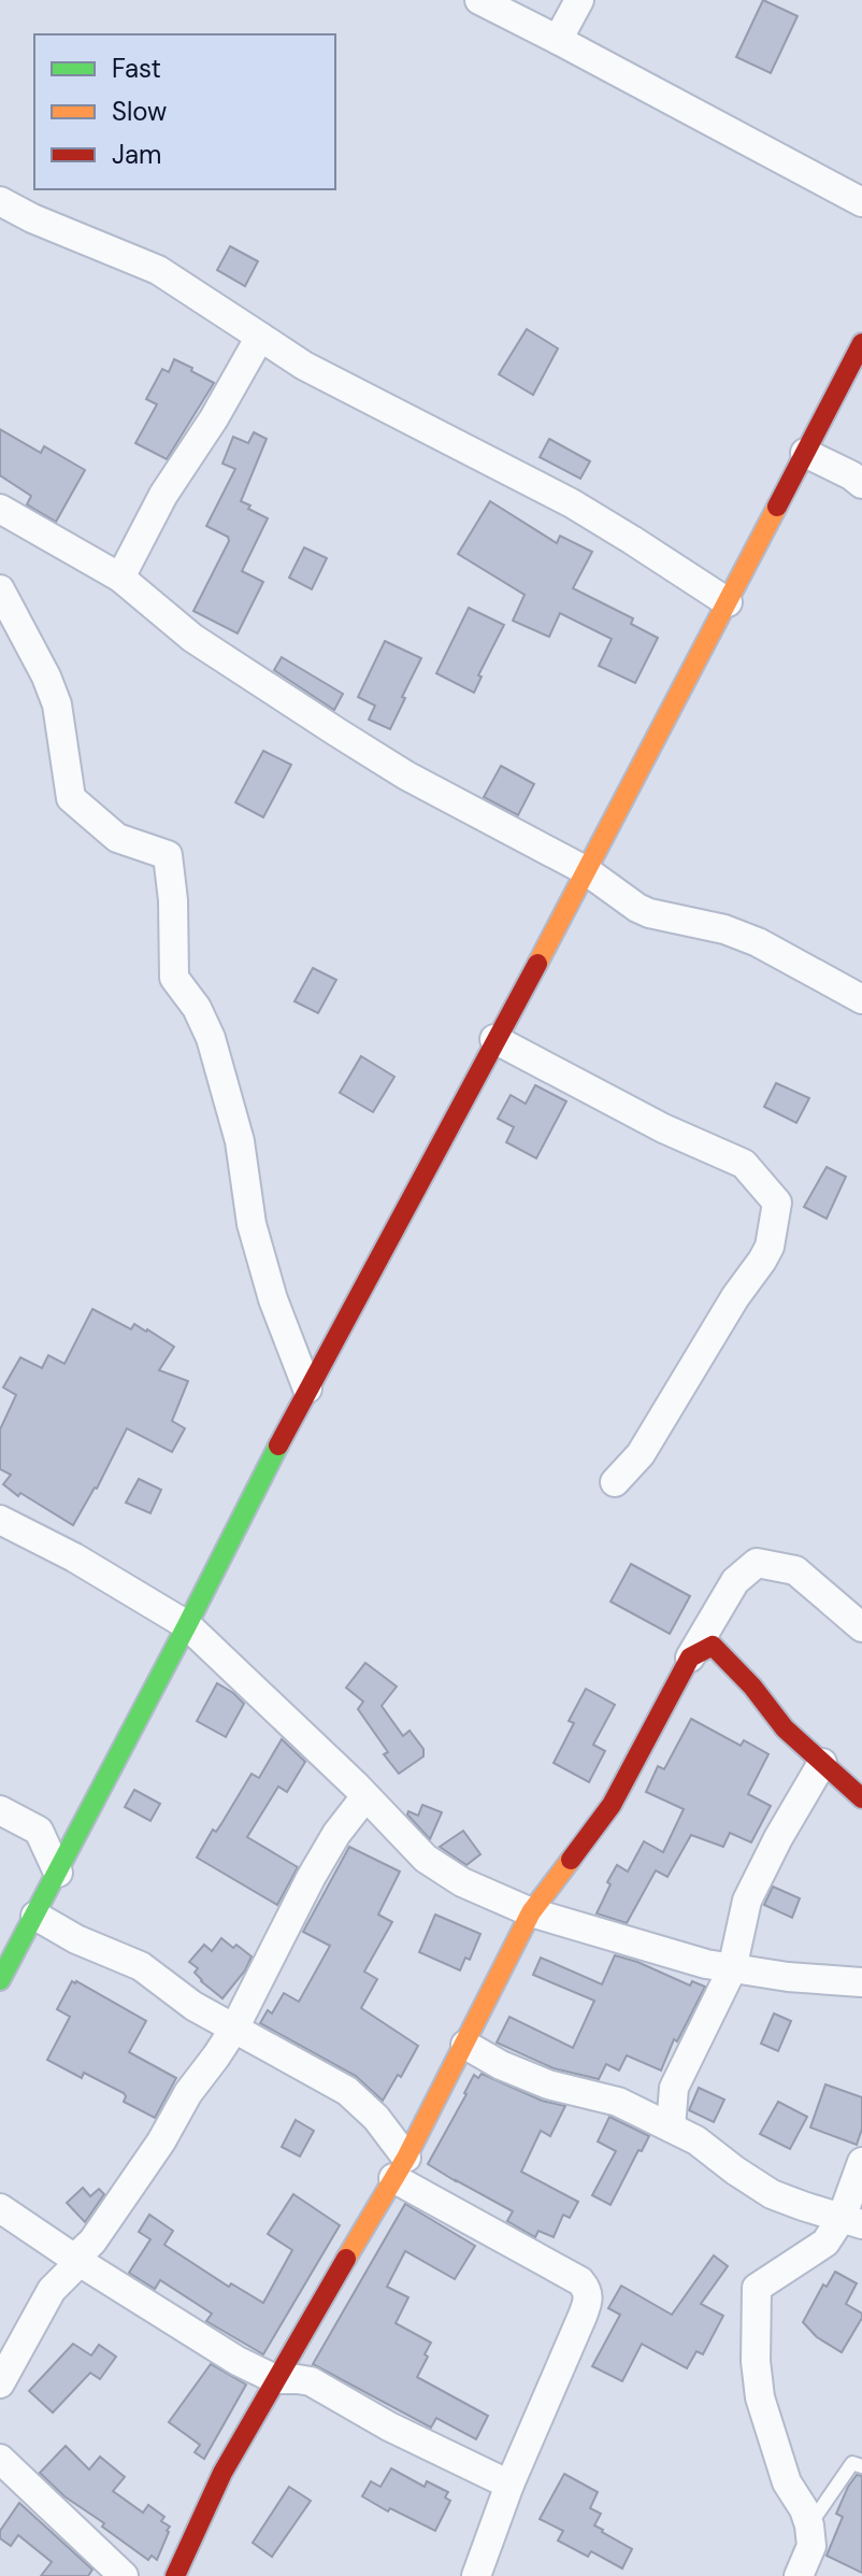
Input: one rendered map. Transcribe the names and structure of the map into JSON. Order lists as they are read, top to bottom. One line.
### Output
{"legend":["Fast","Slow","Jam"]}
